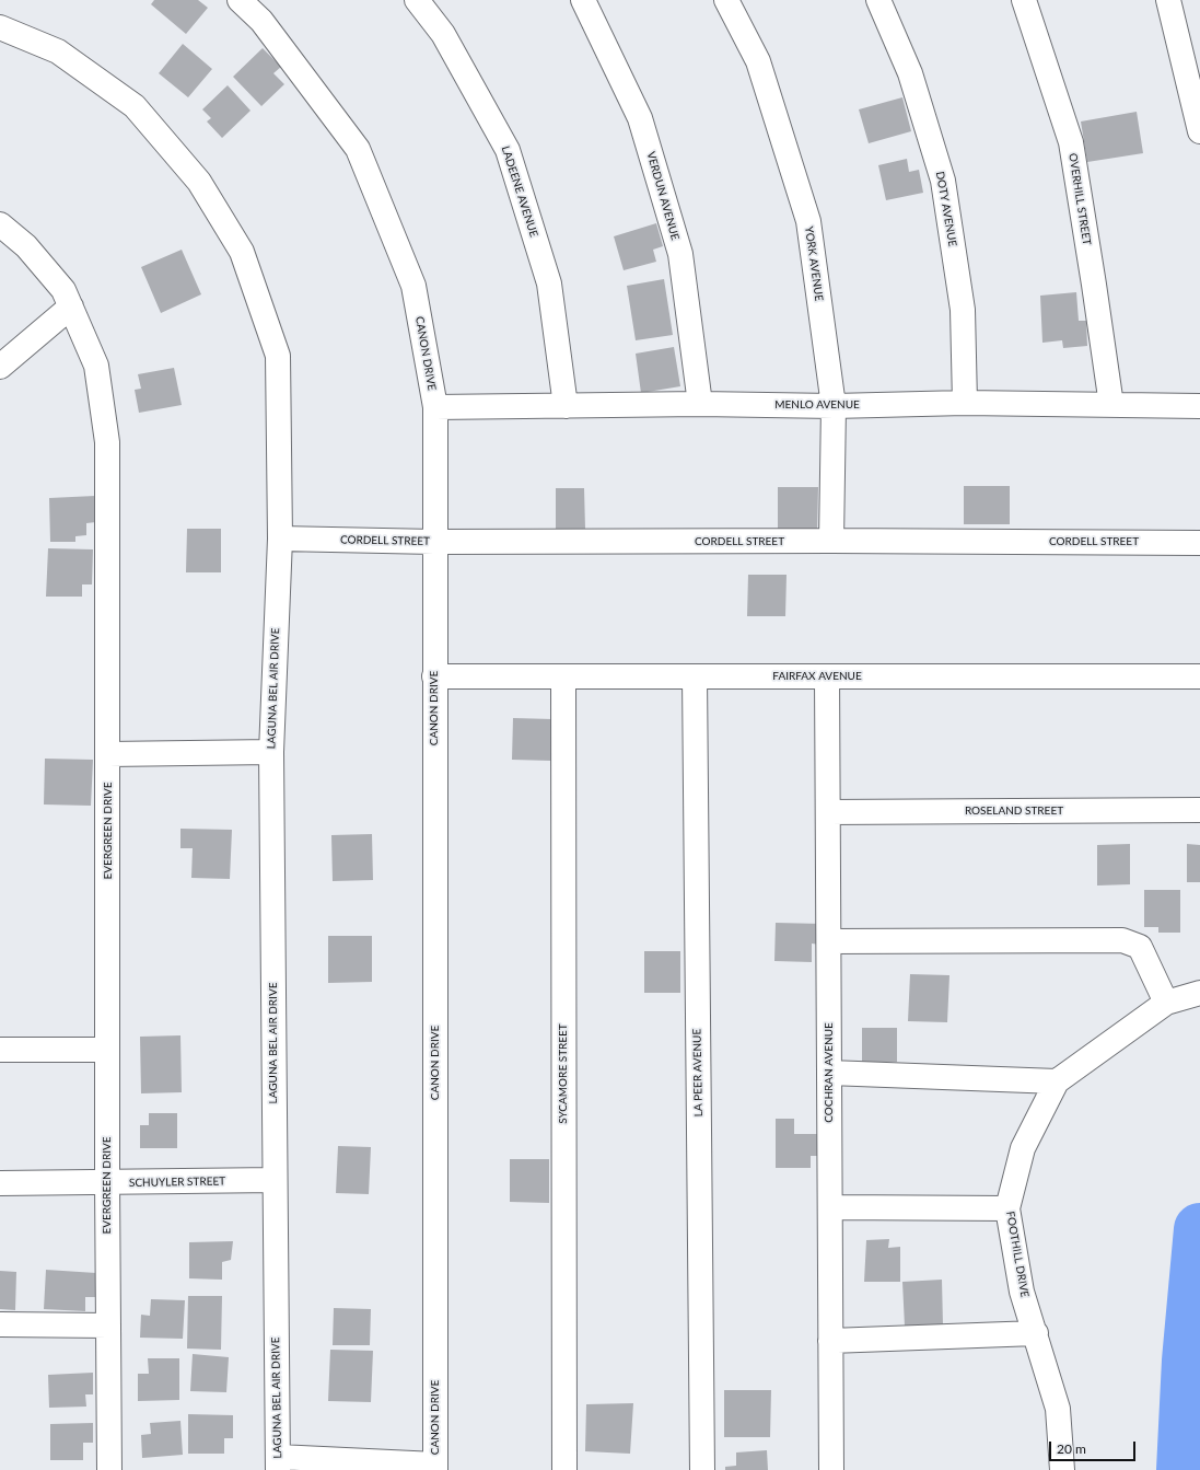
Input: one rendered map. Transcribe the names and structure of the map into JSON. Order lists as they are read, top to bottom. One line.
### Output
{"streets":{"street":["LADEENE AVENUE","VERDUN AVENUE","OVERHILL STREET","DOTY AVENUE","YORK AVENUE","CANON DRIVE","MENLO AVENUE","CORDELL STREET","FAIRFAX AVENUE","LAGUNA BEL AIR DRIVE","ROSELAND STREET","EVERGREEN DRIVE","LA PEER AVENUE","COCHRAN AVENUE","SYCAMORE STREET","SCHUYLER STREET","FOOTHILL DRIVE"]},"crossings":[["LADEENE AVENUE","MENLO AVENUE"],["VERDUN AVENUE","MENLO AVENUE"],["OVERHILL STREET","MENLO AVENUE"],["DOTY AVENUE","MENLO AVENUE"],["YORK AVENUE","MENLO AVENUE"],["YORK AVENUE","CORDELL STREET"],["CANON DRIVE","MENLO AVENUE"],["CANON DRIVE","CORDELL STREET"],["CANON DRIVE","FAIRFAX AVENUE"],["CORDELL STREET","LAGUNA BEL AIR DRIVE"],["FAIRFAX AVENUE","LA PEER AVENUE"],["FAIRFAX AVENUE","COCHRAN AVENUE"],["FAIRFAX AVENUE","SYCAMORE STREET"],["LAGUNA BEL AIR DRIVE","SCHUYLER STREET"],["ROSELAND STREET","COCHRAN AVENUE"],["EVERGREEN DRIVE","SCHUYLER STREET"]],"scale_bar":"20 m"}
